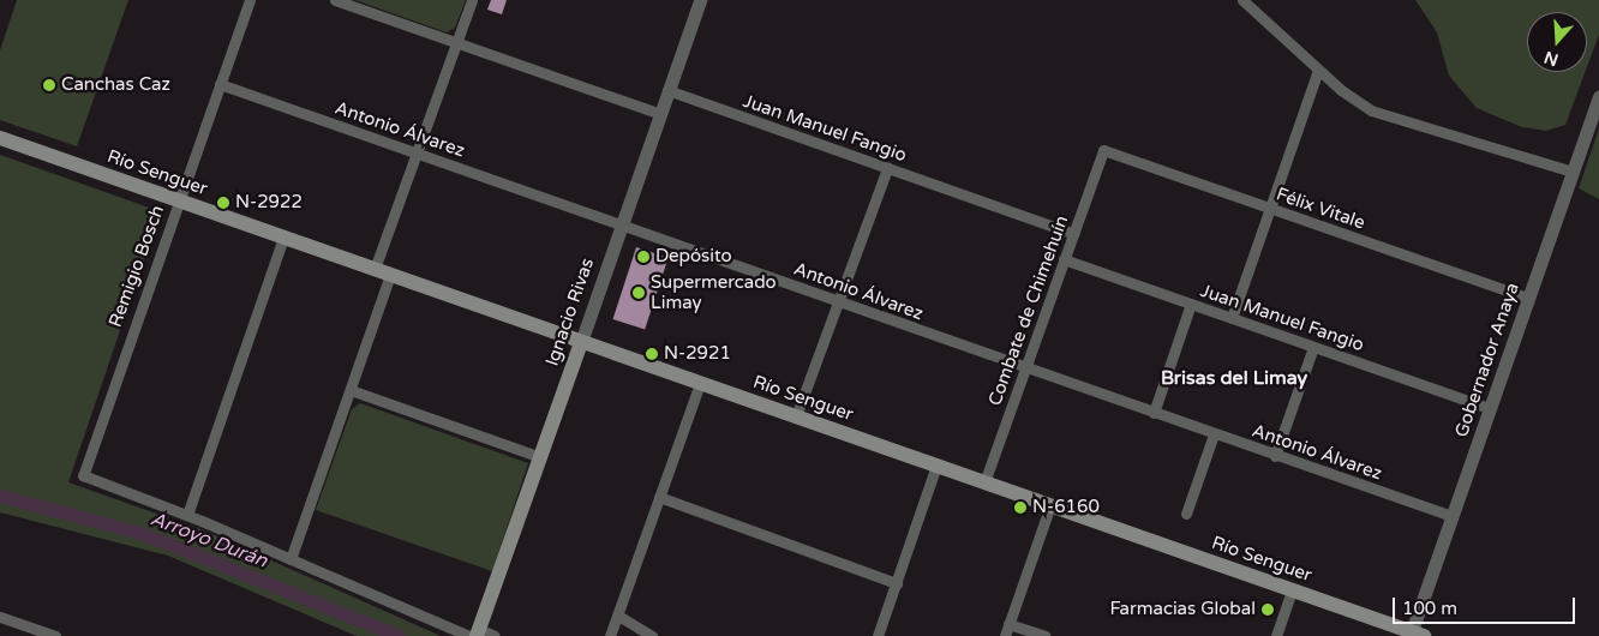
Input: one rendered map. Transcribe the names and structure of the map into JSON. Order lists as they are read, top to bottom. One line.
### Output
{"streets":{"main road":["Río Senguer","Ignacio Rivas"],"street":["Juan Manuel Fangio","Antonio Álvarez","Félix Vitale","Remigio Bosch","Combate de Chimehuín","Gobernador Anaya"]},"crossings":[["Juan Manuel Fangio","Combate de Chimehuín"],["Juan Manuel Fangio","Ignacio Rivas"],["Juan Manuel Fangio","Gobernador Anaya"],["Antonio Álvarez","Remigio Bosch"],["Antonio Álvarez","Combate de Chimehuín"],["Antonio Álvarez","Ignacio Rivas"],["Antonio Álvarez","Gobernador Anaya"],["Río Senguer","Remigio Bosch"],["Río Senguer","Combate de Chimehuín"],["Río Senguer","Ignacio Rivas"],["Río Senguer","Gobernador Anaya"],["Félix Vitale","Combate de Chimehuín"],["Félix Vitale","Gobernador Anaya"]],"districts":["Brisas del Limay"],"water":["Arroyo Durán"],"places":["Canchas Caz","N-2922","Depósito","Supermercado Limay","N-2921","N-6160","Farmacias Global"],"scale_bar":"100 m","north":"bottom"}
